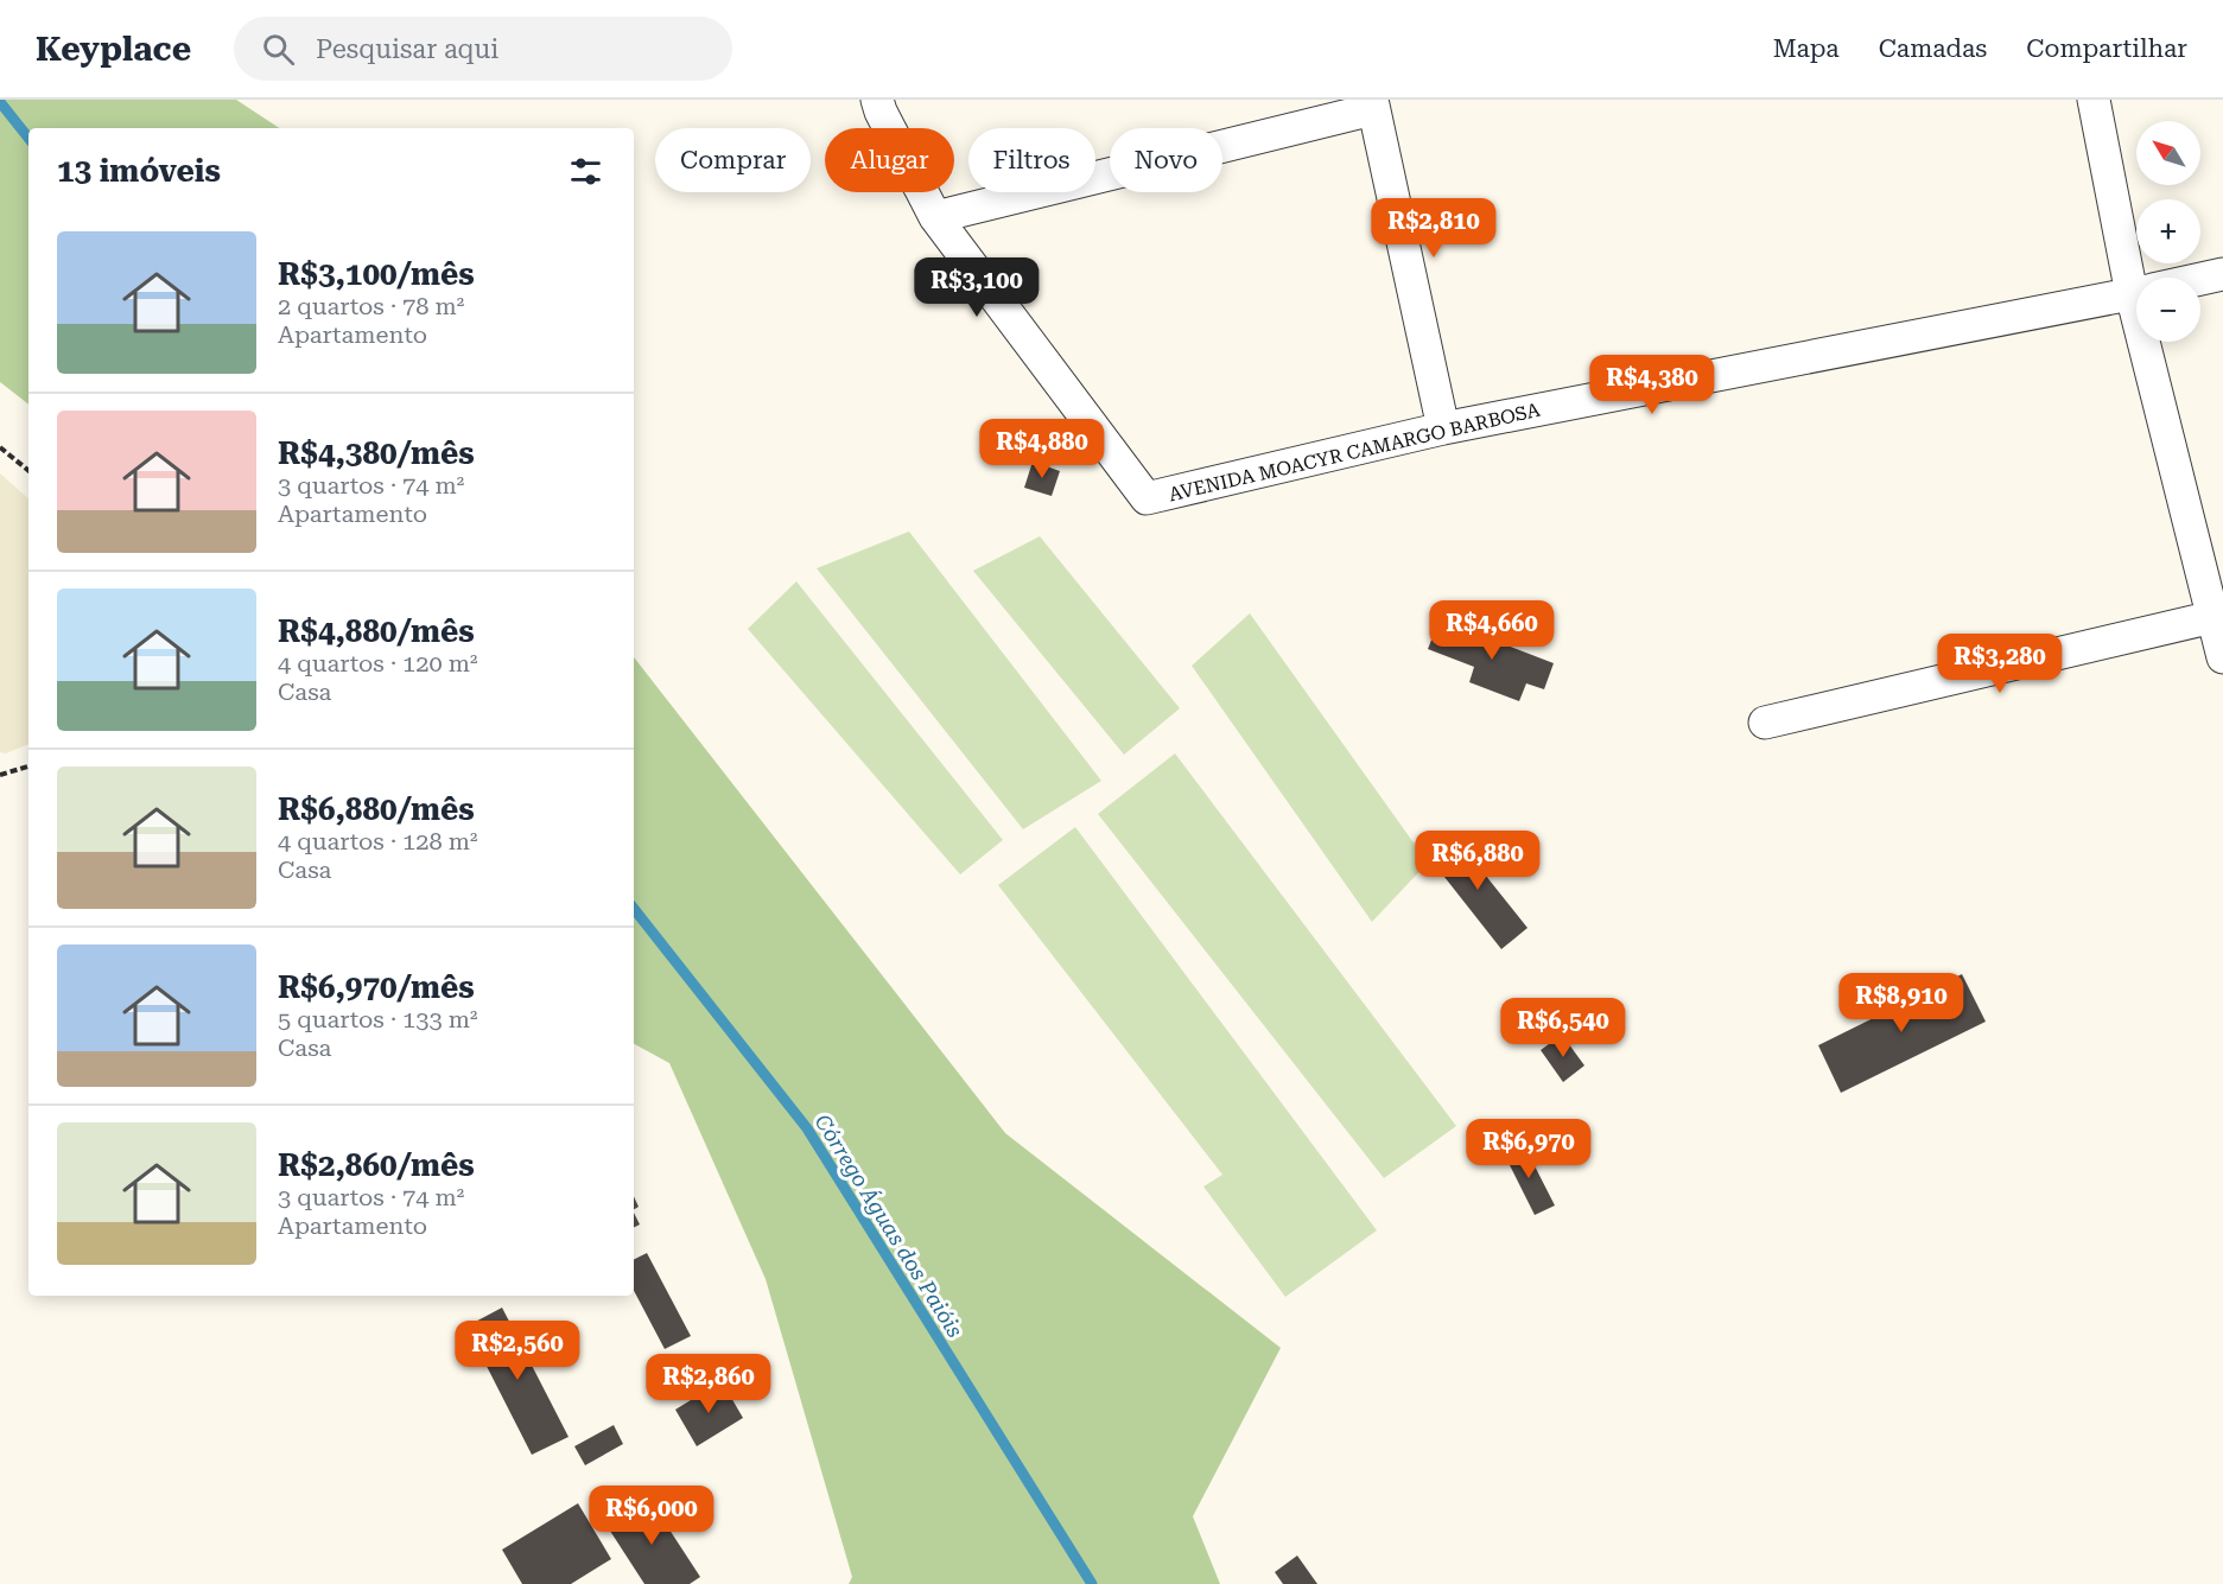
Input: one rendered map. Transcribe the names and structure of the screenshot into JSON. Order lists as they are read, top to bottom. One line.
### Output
{"streets":{"street":["AVENIDA MOACYR CAMARGO BARBOSA"]},"water":["Córrego Águas dos Paióis"],"north":"top left","page":{"header":"Keyplace","search":"Pesquisar aqui","nav":["Mapa","Camadas","Compartilhar"],"map_buttons":["+","−"],"chip":["Comprar","Alugar","Filtros","Novo"],"heading":"13 imóveis","price":["R$2,810","R$3,100","R$4,380","R$4,880","R$4,660","R$3,280","R$6,880","R$8,910","R$6,540","R$6,970","R$2,560","R$2,860","R$6,000"],"list":[{"name":"R$3,100/mês","note":"2 quartos · 78 m² · Apartamento"},{"name":"R$4,380/mês","note":"3 quartos · 74 m² · Apartamento"},{"name":"R$4,880/mês","note":"4 quartos · 120 m² · Casa"},{"name":"R$6,880/mês","note":"4 quartos · 128 m² · Casa"},{"name":"R$6,970/mês","note":"5 quartos · 133 m² · Casa"},{"name":"R$2,860/mês","note":"3 quartos · 74 m² · Apartamento"}]}}
